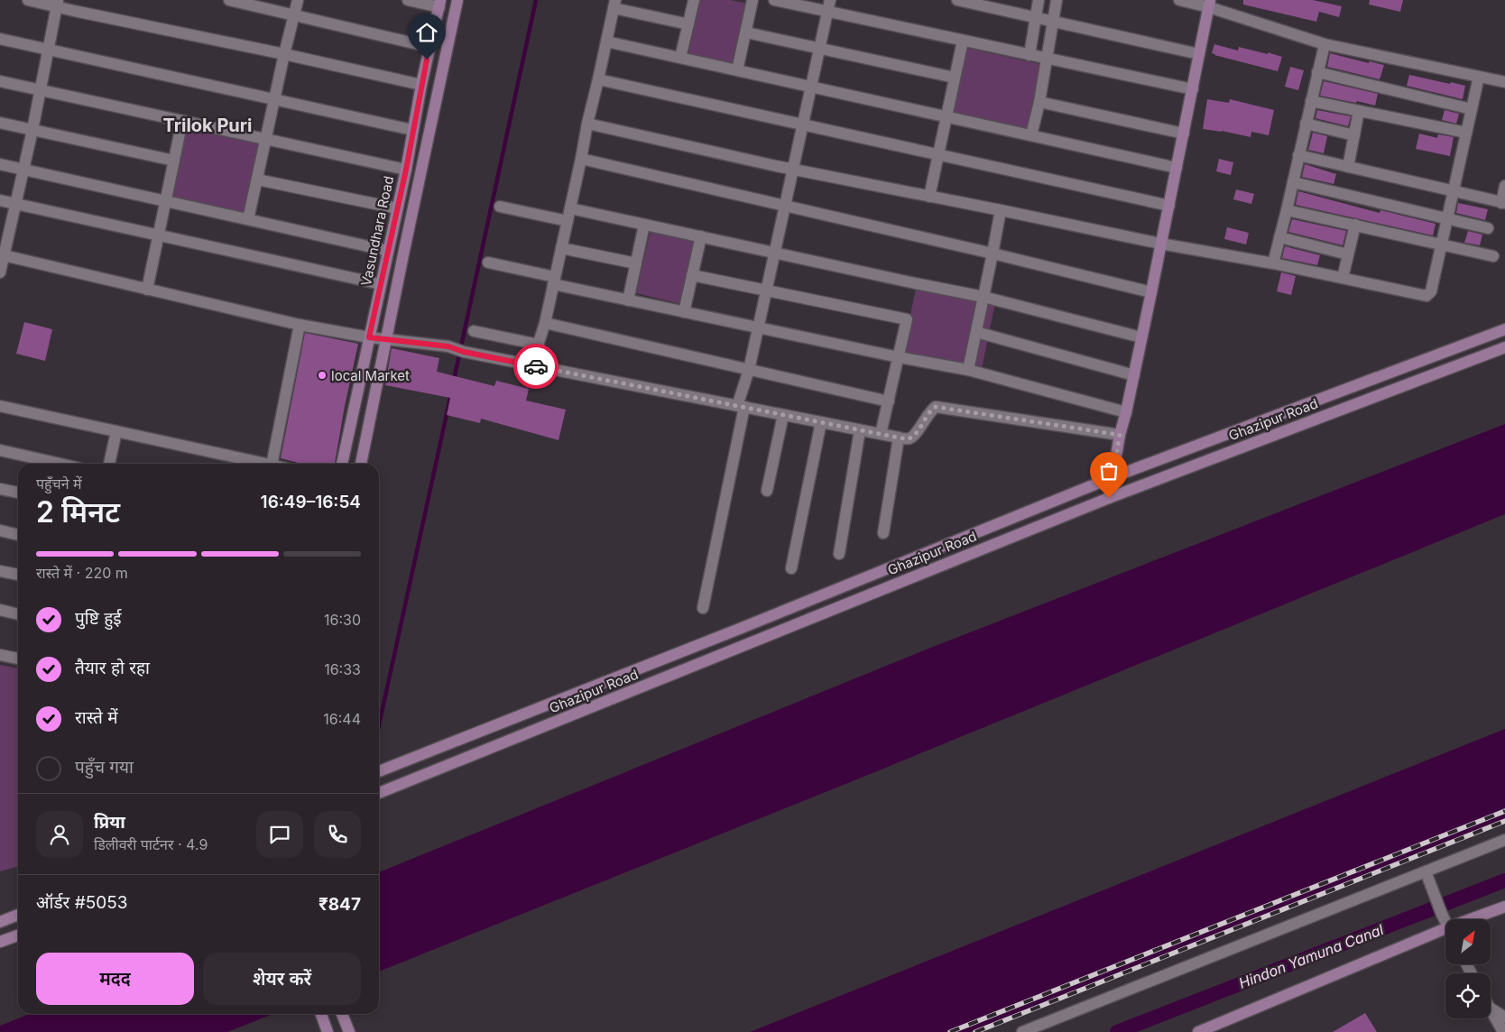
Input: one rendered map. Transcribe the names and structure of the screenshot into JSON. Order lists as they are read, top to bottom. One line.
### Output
{"streets":{"main road":["Vasundhara Road","Ghazipur Road"]},"districts":["Trilok Puri"],"water":["Hindon Yamuna Canal"],"places":["local Market"],"north":"top right","page":{"heading":["2 मिनट","पहुँचने में","16:49–16:54"],"panel":["प्रिया","डिलीवरी पार्टनर · 4.9","ऑर्डर #5053","₹847"],"bar":"रास्ते में · 220 m","list":[["पुष्टि हुई","16:30"],["तैयार हो रहा","16:33"],["रास्ते में","16:44"],"पहुँच गया"],"buttons":["मदद","शेयर करें"]}}
